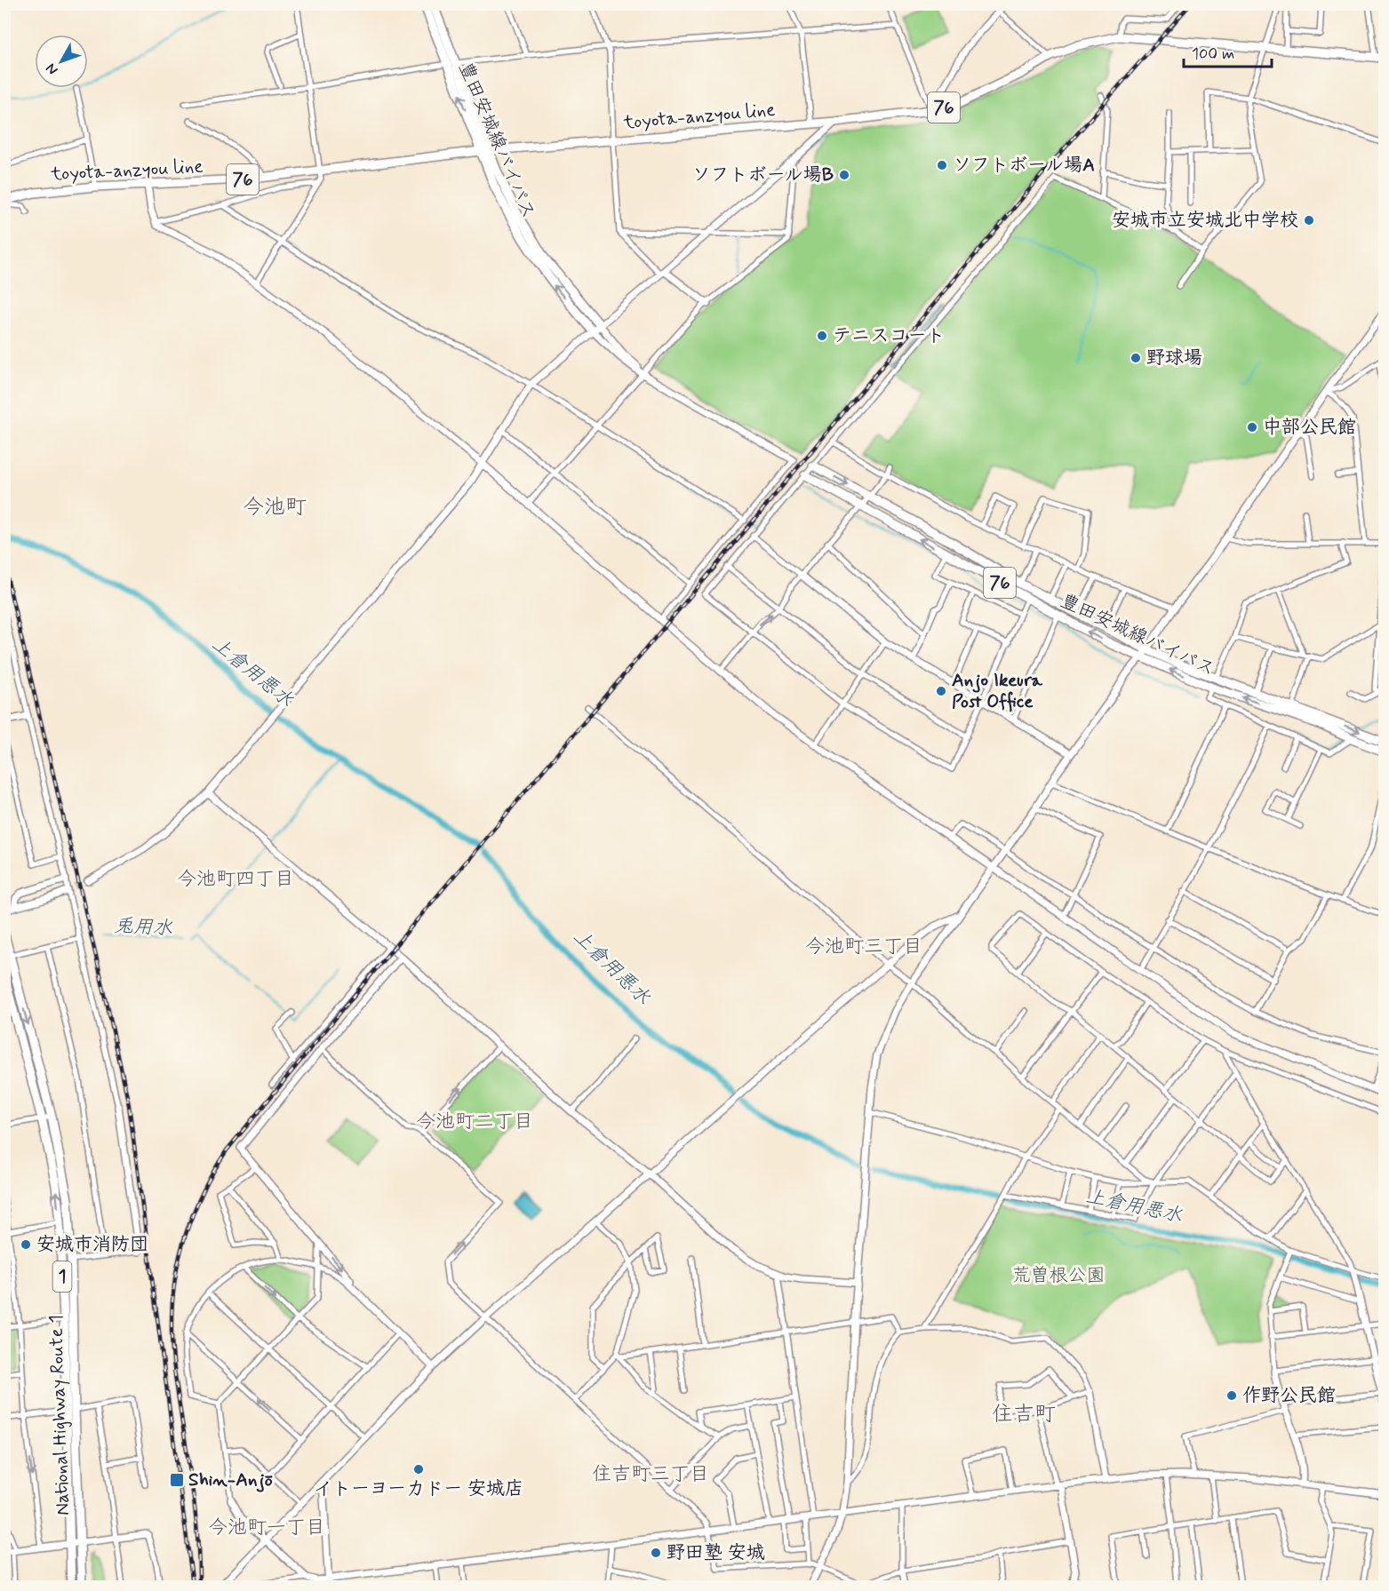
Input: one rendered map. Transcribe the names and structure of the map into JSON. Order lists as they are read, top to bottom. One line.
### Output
{"streets":{"main road":["76","toyota-anzyou line","豊田安城線バイパス","1","National Highway Route 1"]},"crossings":[["toyota-anzyou line","豊田安城線バイパス"]],"districts":["今池町","今池町四丁目","今池町三丁目","今池町二丁目","住吉町","住吉町三丁目","今池町一丁目"],"water":["上倉用悪水","兎用水"],"parks":["荒曽根公園"],"places":{"other":["ソフトボール場A","ソフトボール場B","安城市立安城北中学校","テニスコート","野球場","中部公民館","Anjo Ikeura Post Office","安城市消防団","作野公民館","イトーヨーカドー 安城店","野田塾 安城"],"transit":["Shin-Anjō"]},"scale_bar":"100 m","north":"bottom left"}
